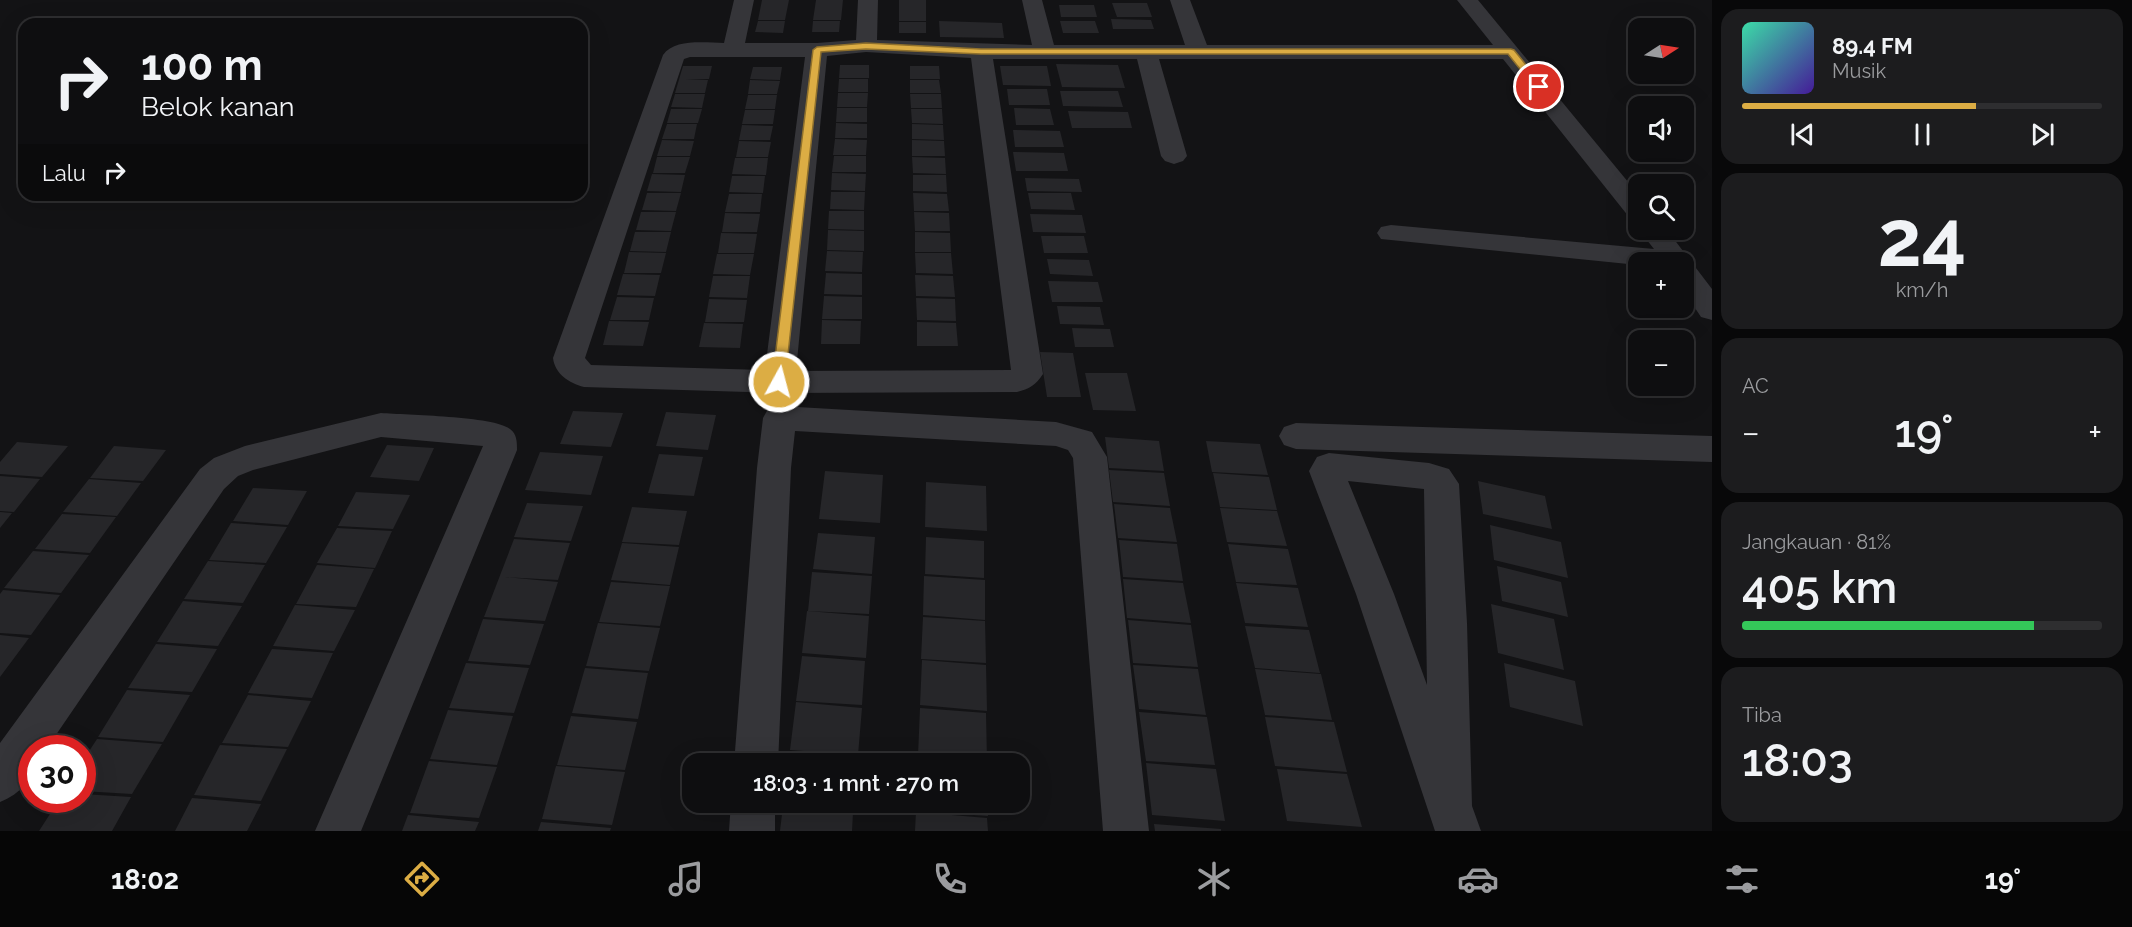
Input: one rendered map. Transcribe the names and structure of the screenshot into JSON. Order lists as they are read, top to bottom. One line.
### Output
{"north":"right","page":{"map_buttons":["+","−"],"turn":["100 m","Belok kanan"],"song":["89.4 FM","Musik"],"then":"Lalu","tile":[["24","km/h"],"AC",["Jangkauan · 81%","405 km"],["Tiba","18:03"]],"heat":["−","19°","+"],"limit":"30","trip":"18:03 · 1 mnt · 270 m","tabs":["18:02","19°"]}}
